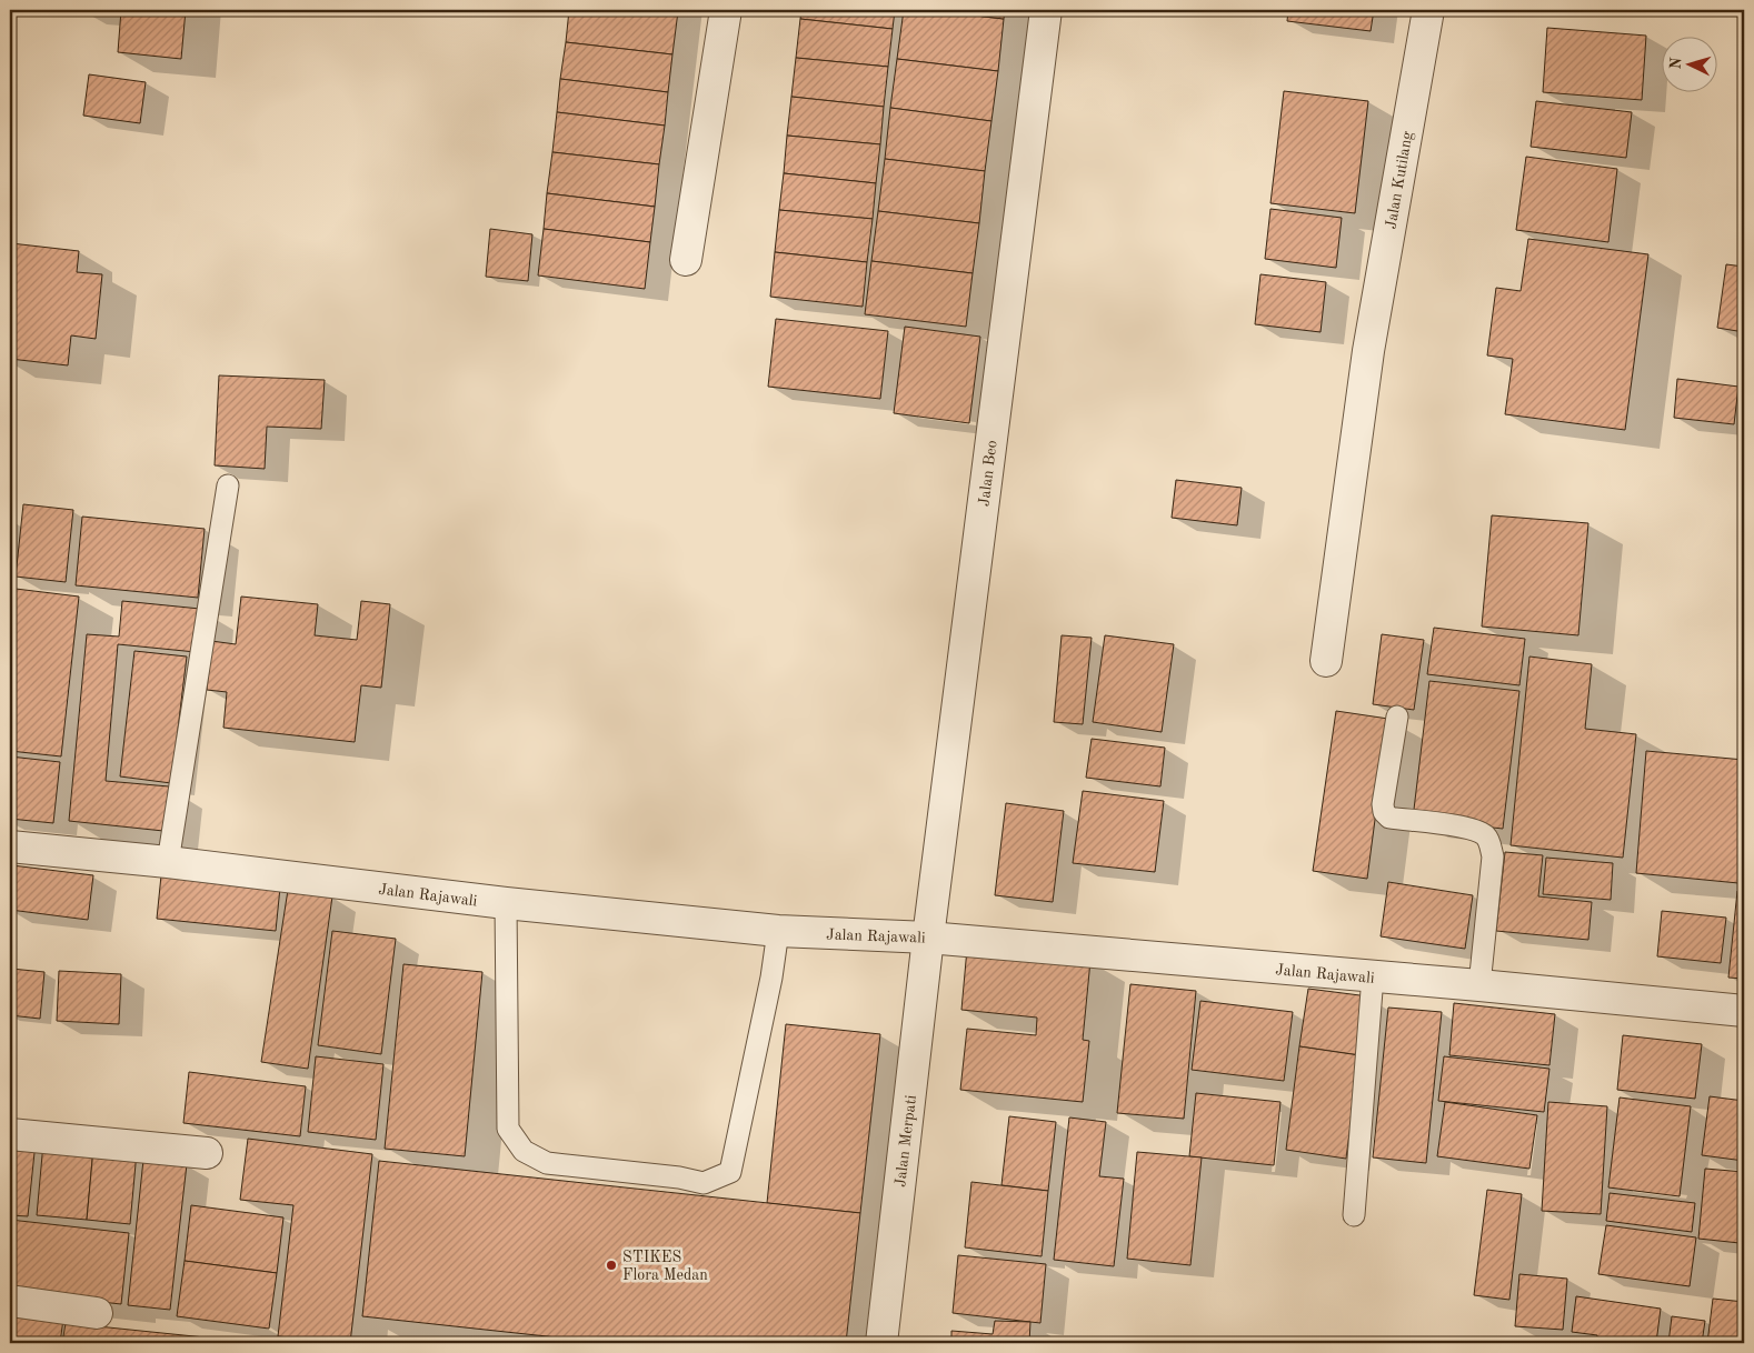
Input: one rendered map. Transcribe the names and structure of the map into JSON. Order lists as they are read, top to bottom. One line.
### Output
{"streets":{"street":["Jalan Kutilang","Jalan Beo","Jalan Rajawali","Jalan Merpati"]},"crossings":[["Jalan Beo","Jalan Rajawali"],["Jalan Beo","Jalan Merpati"],["Jalan Rajawali","Jalan Merpati"]],"places":["STIKES Flora Medan"],"north":"left"}
